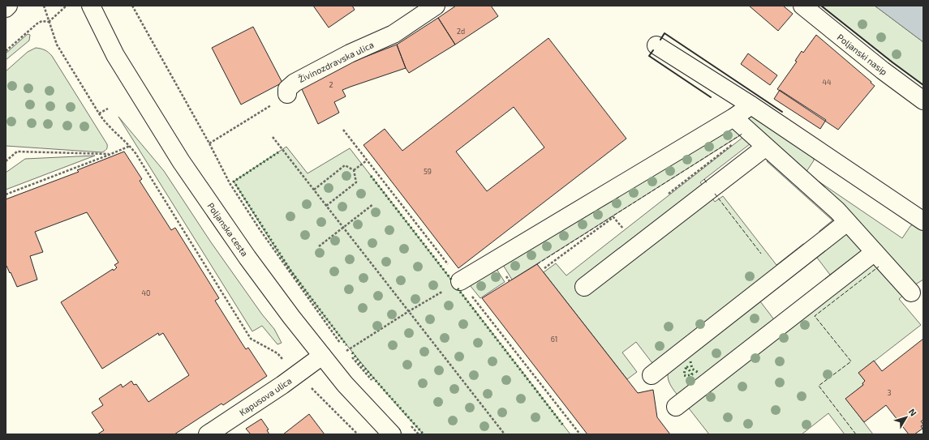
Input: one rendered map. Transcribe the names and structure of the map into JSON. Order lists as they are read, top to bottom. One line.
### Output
{"streets":{"main road":["Poljanski nasip","Živinozdravska ulica","Poljanska cesta","Kapusova ulica"]},"crossings":[["Poljanska cesta","Kapusova ulica"]],"house_numbers":["2d","44","2","59","40","61","3"],"north":"top right"}
